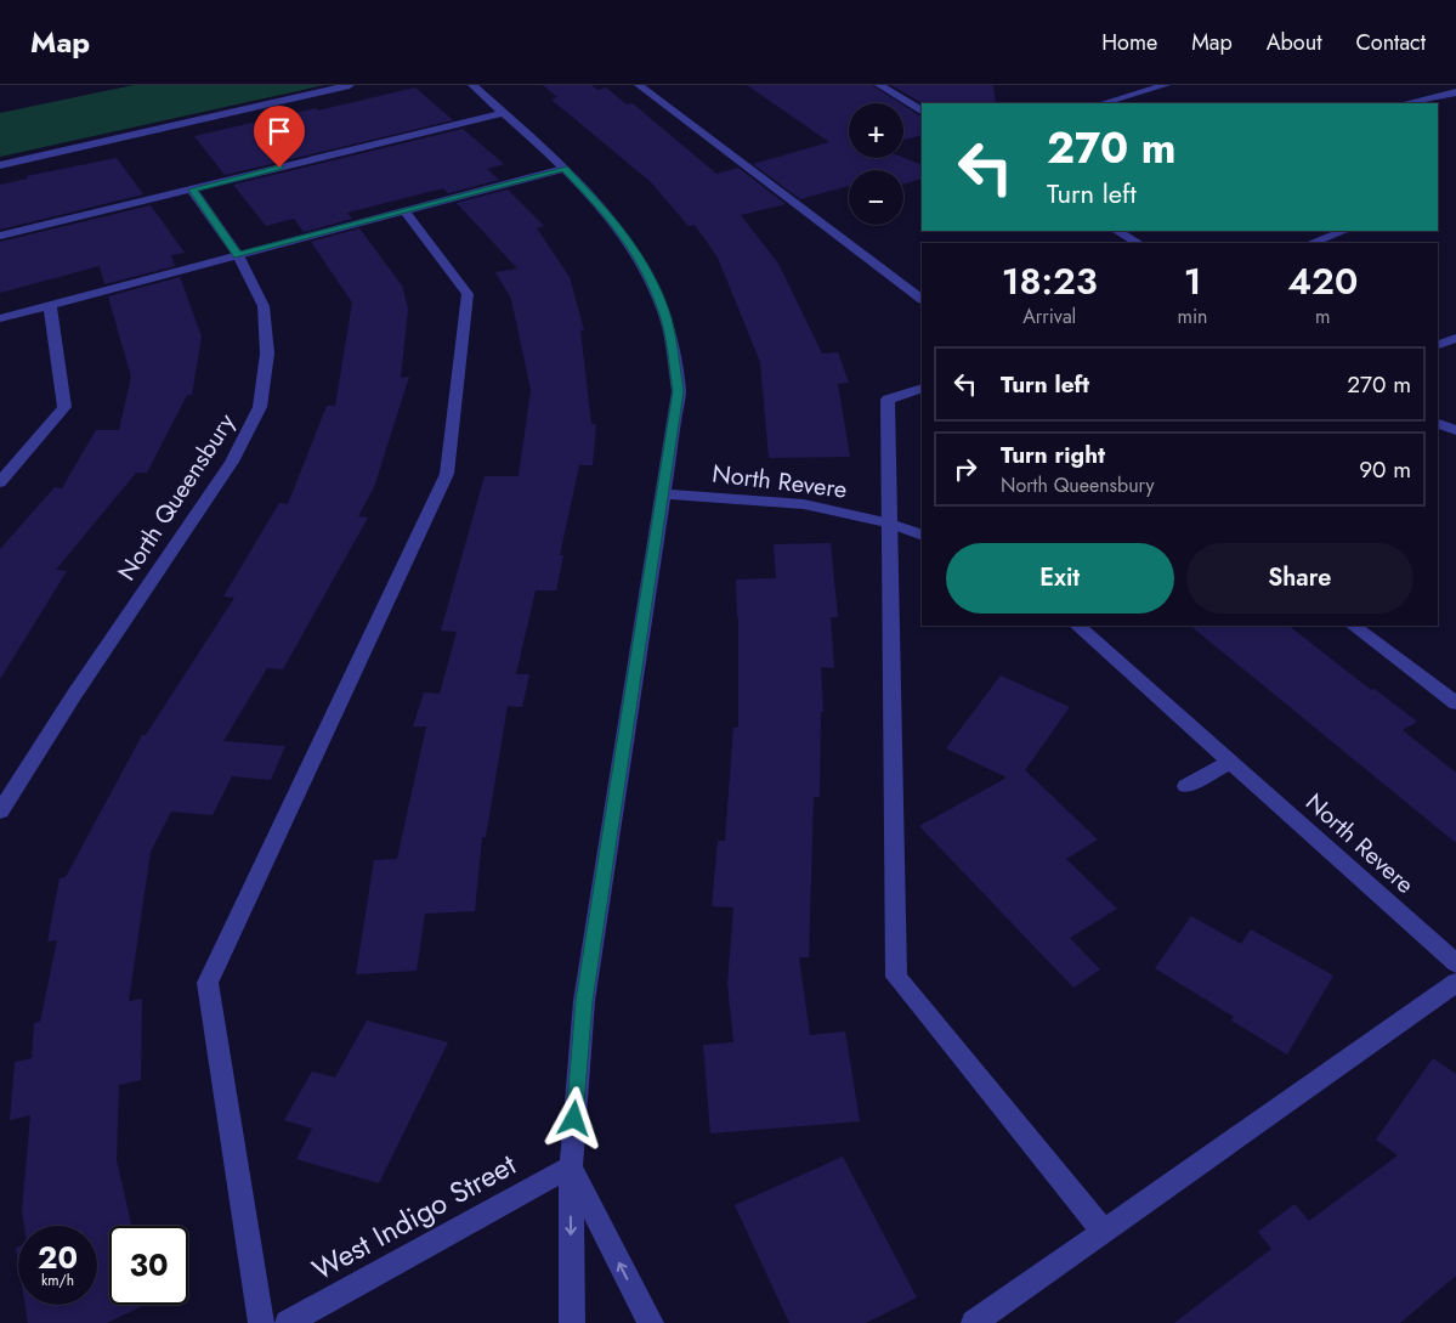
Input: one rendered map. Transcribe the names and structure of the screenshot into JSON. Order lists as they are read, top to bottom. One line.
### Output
{"streets":{"street":["North Revere","North Queensbury","West Indigo Street"]},"page":{"header":"Map","nav":["Home","Map","About","Contact"],"map_buttons":["+","−"],"turn":["270 m","Turn left"],"eta":["18:23","Arrival","1","min","420","m"],"list":[{"name":"Turn left","value":"270 m"},{"name":"Turn right","note":"North Queensbury","value":"90 m"}],"buttons":["Exit","Share"],"speed":"20 km/h","limit":"30"}}
